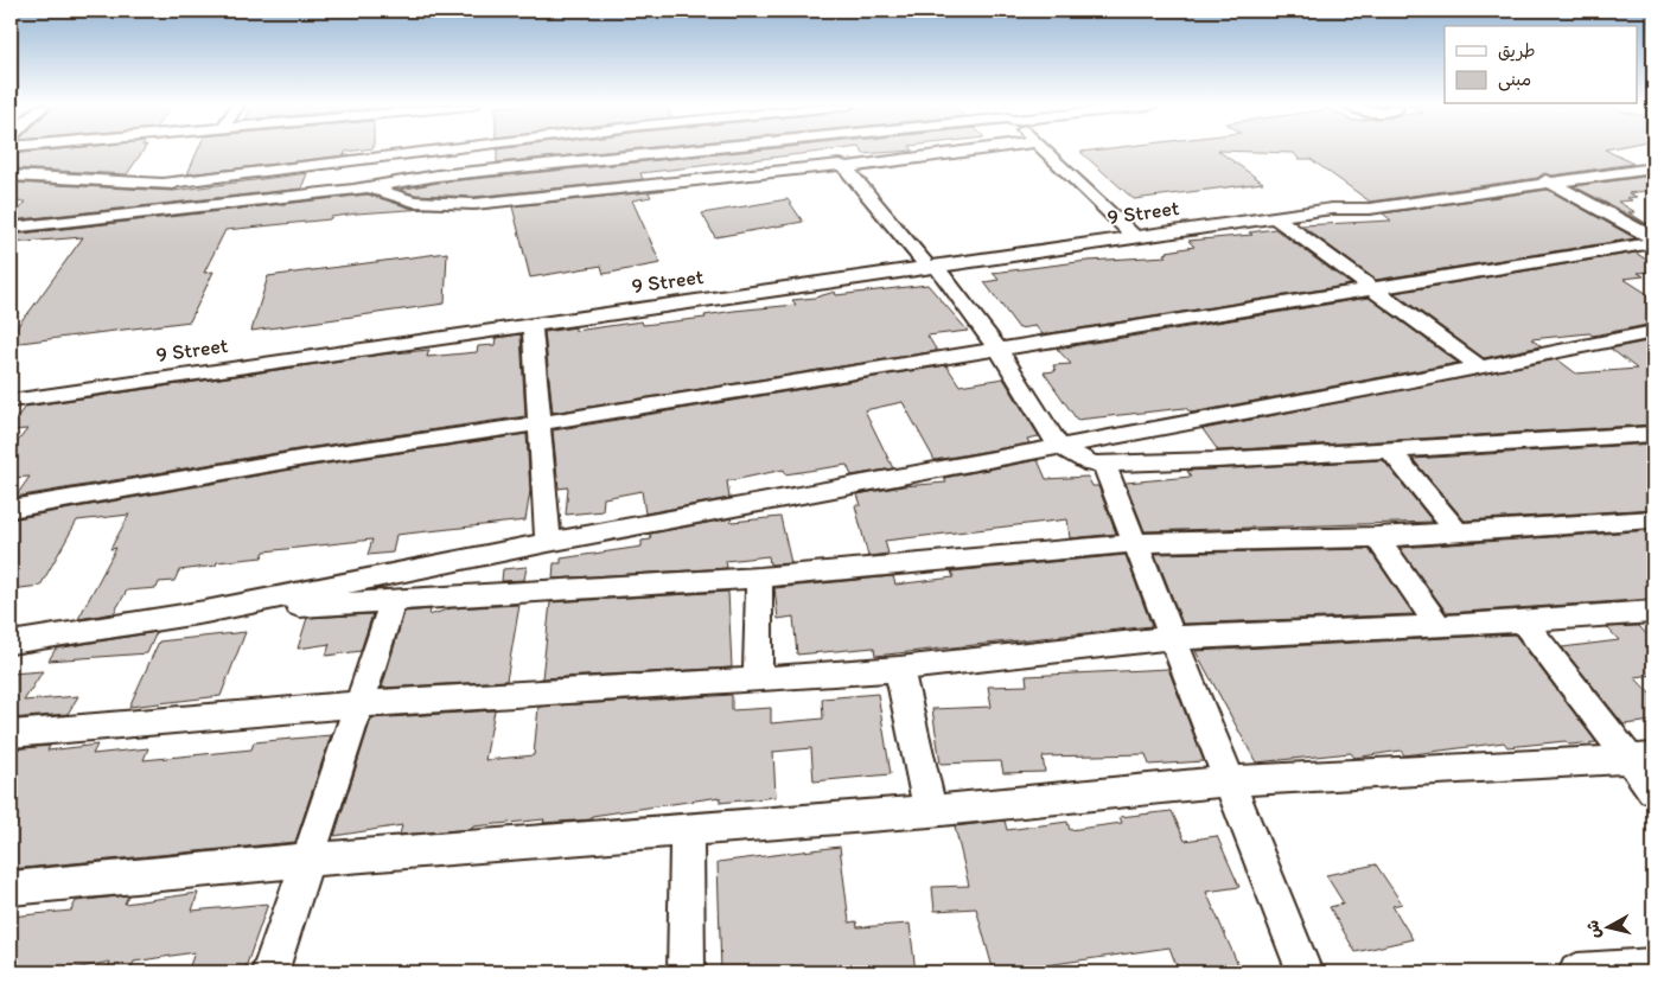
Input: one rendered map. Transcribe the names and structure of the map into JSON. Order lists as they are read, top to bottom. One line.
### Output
{"streets":{"street":["9 Street"]},"legend":["طريق","مبنى"],"north":"left"}
